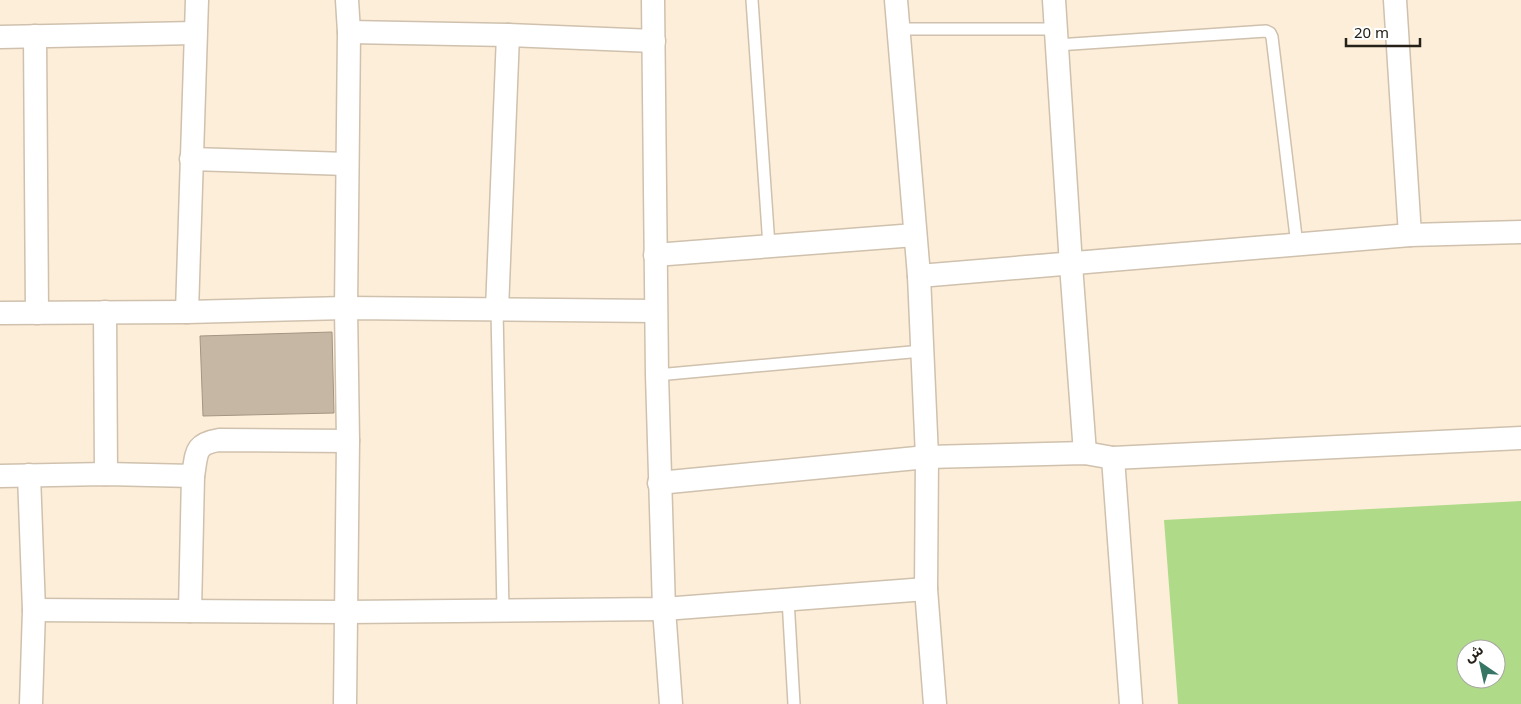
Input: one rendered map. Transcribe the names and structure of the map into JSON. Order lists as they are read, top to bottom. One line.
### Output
{"scale_bar":"20 m","north":"top left"}
